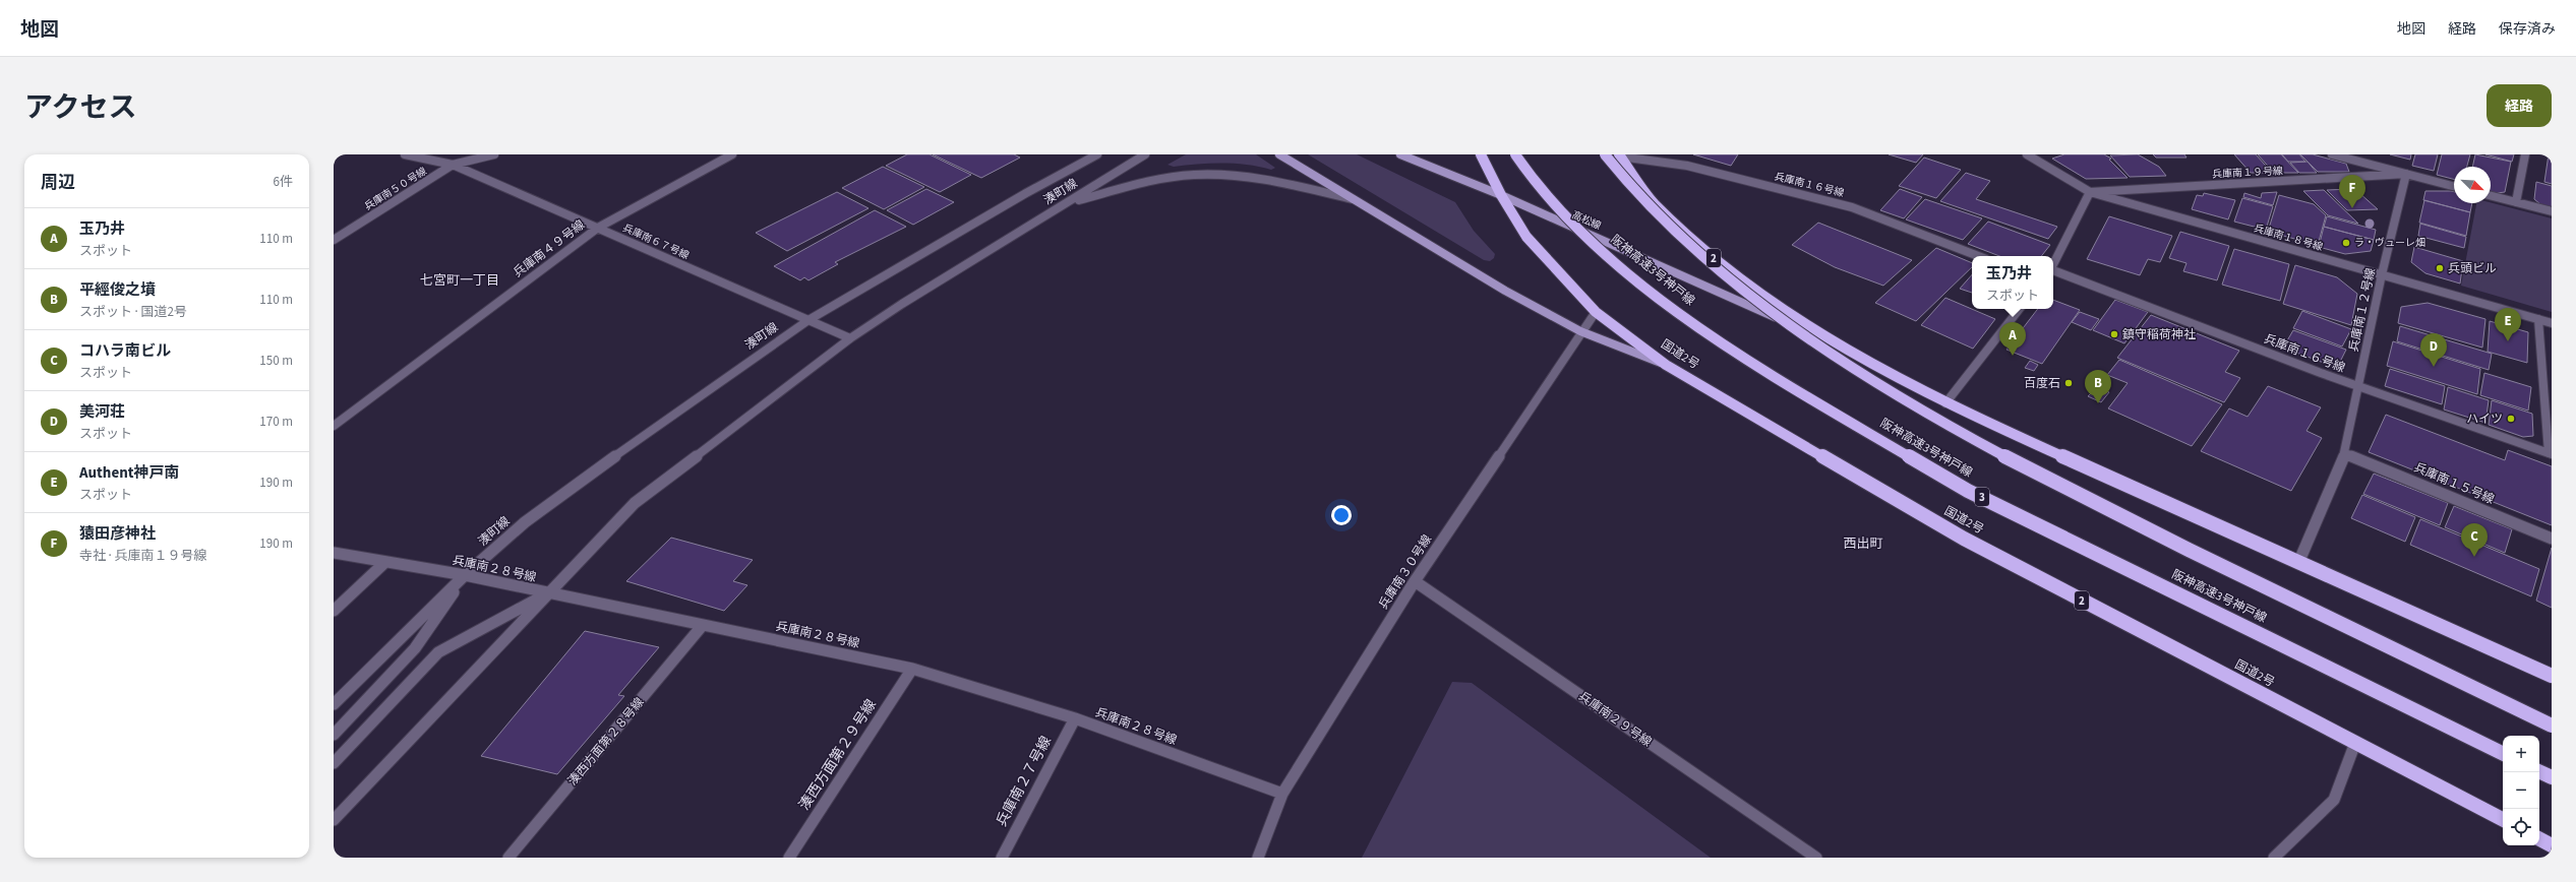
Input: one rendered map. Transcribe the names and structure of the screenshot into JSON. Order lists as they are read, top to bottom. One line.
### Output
{"streets":{"highway":["2","阪神高速3号神戸線","国道2号","3"],"main road":["高松線"],"street":["兵庫南１９号線","兵庫南１６号線","兵庫南５０号線","湊町線","兵庫南１８号線","兵庫南６７号線","兵庫南４９号線","兵庫南１２号線","兵庫南１５号線","兵庫南２８号線","兵庫南３０号線","兵庫南２９号線","湊西方面第２８号線","湊西方面第２９号線","兵庫南２７号線"]},"crossings":[["兵庫南１９号線","兵庫南１８号線"],["兵庫南１９号線","兵庫南１２号線"],["兵庫南１６号線","2"],["兵庫南１６号線","兵庫南１２号線"],["兵庫南５０号線","兵庫南６７号線"],["湊町線","兵庫南６７号線"],["湊町線","兵庫南２８号線"],["高松線","2"],["高松線","国道2号"],["兵庫南１８号線","兵庫南１２号線"],["兵庫南６７号線","兵庫南４９号線"],["2","兵庫南１２号線"],["兵庫南１２号線","兵庫南１５号線"],["国道2号","兵庫南３０号線"],["兵庫南２８号線","兵庫南３０号線"],["兵庫南２８号線","湊西方面第２８号線"],["兵庫南２８号線","湊西方面第２９号線"],["兵庫南２８号線","兵庫南２７号線"],["兵庫南３０号線","兵庫南２９号線"]],"districts":["七宮町一丁目","西出町"],"places":["ラ・ヴューレ畑","兵頭ビル","鎮守稲荷神社","百度石","ハイツ"],"north":"bottom right","page":{"header":"地図","nav":["地図","経路","保存済み"],"title":"アクセス","buttons":"経路","heading":["周辺","6件"],"pins":["F","E","A","D","B","C"],"list":[{"mark":"A","name":"玉乃井","note":"スポット","value":"110 m"},{"mark":"B","name":"平經俊之墳","note":"スポット · 国道2号","value":"110 m"},{"mark":"C","name":"コハラ南ビル","note":"スポット","value":"150 m"},{"mark":"D","name":"美河荘","note":"スポット","value":"170 m"},{"mark":"E","name":"Authent神戸南","note":"スポット","value":"190 m"},{"mark":"F","name":"猿田彦神社","note":"寺社 · 兵庫南１９号線","value":"190 m"}],"popup":["玉乃井","スポット"],"map_buttons":["+","−"]}}
